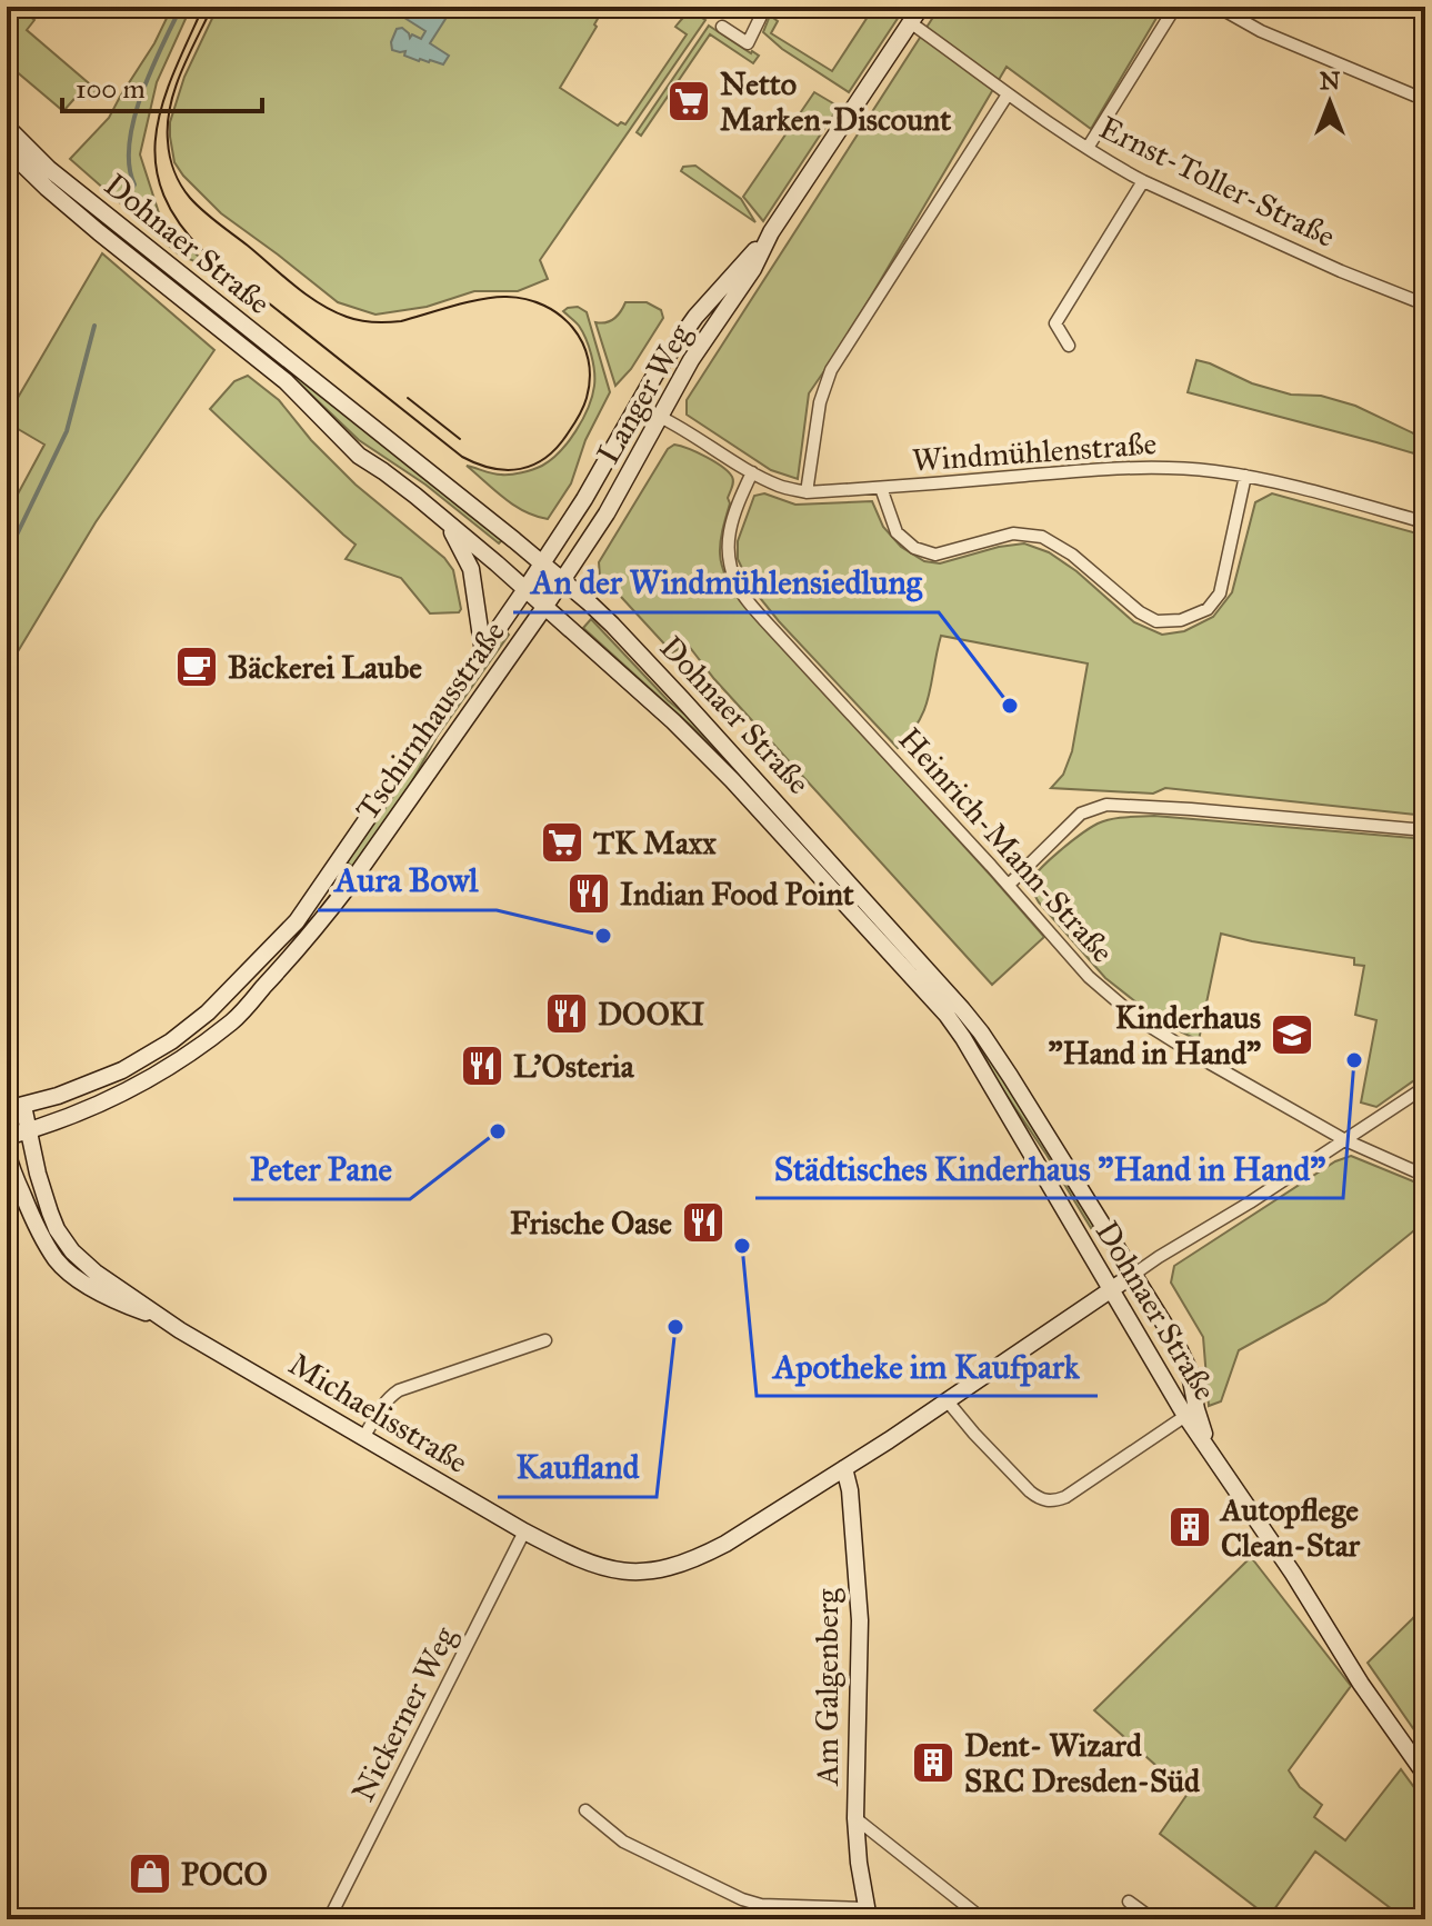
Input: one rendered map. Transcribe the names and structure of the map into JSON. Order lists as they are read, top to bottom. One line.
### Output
{"streets":{"main road":["Dohnaer Straße","Langer Weg","Tschirnhausstraße","Michaelisstraße","Am Galgenberg"],"street":["Ernst-Toller-Straße","Windmühlenstraße","Heinrich-Mann-Straße","Nickerner Weg"]},"crossings":[["Ernst-Toller-Straße","Langer Weg"],["Dohnaer Straße","Langer Weg"],["Dohnaer Straße","Tschirnhausstraße"],["Dohnaer Straße","Michaelisstraße"],["Langer Weg","Windmühlenstraße"],["Langer Weg","Tschirnhausstraße"],["Windmühlenstraße","Heinrich-Mann-Straße"],["Tschirnhausstraße","Michaelisstraße"],["Michaelisstraße","Am Galgenberg"],["Michaelisstraße","Nickerner Weg"]],"places":{"supermarket":["Netto Marken-Discount","TK Maxx"],"cafe":["Bäckerei Laube"],"other":["An der Windmühlensiedlung","Aura Bowl","Städtisches Kinderhaus \"Hand in Hand\"","Peter Pane","Apotheke im Kaufpark","Kaufland"],"restaurant":["Indian Food Point","DOOKI","L'Osteria","Frische Oase"],"school or university":["Kinderhaus \"Hand in Hand\""],"building":["Autopflege Clean-Star","Dent- Wizard SRC Dresden-Süd"],"shop":["POCO"]},"scale_bar":"100 m","north":"top"}
